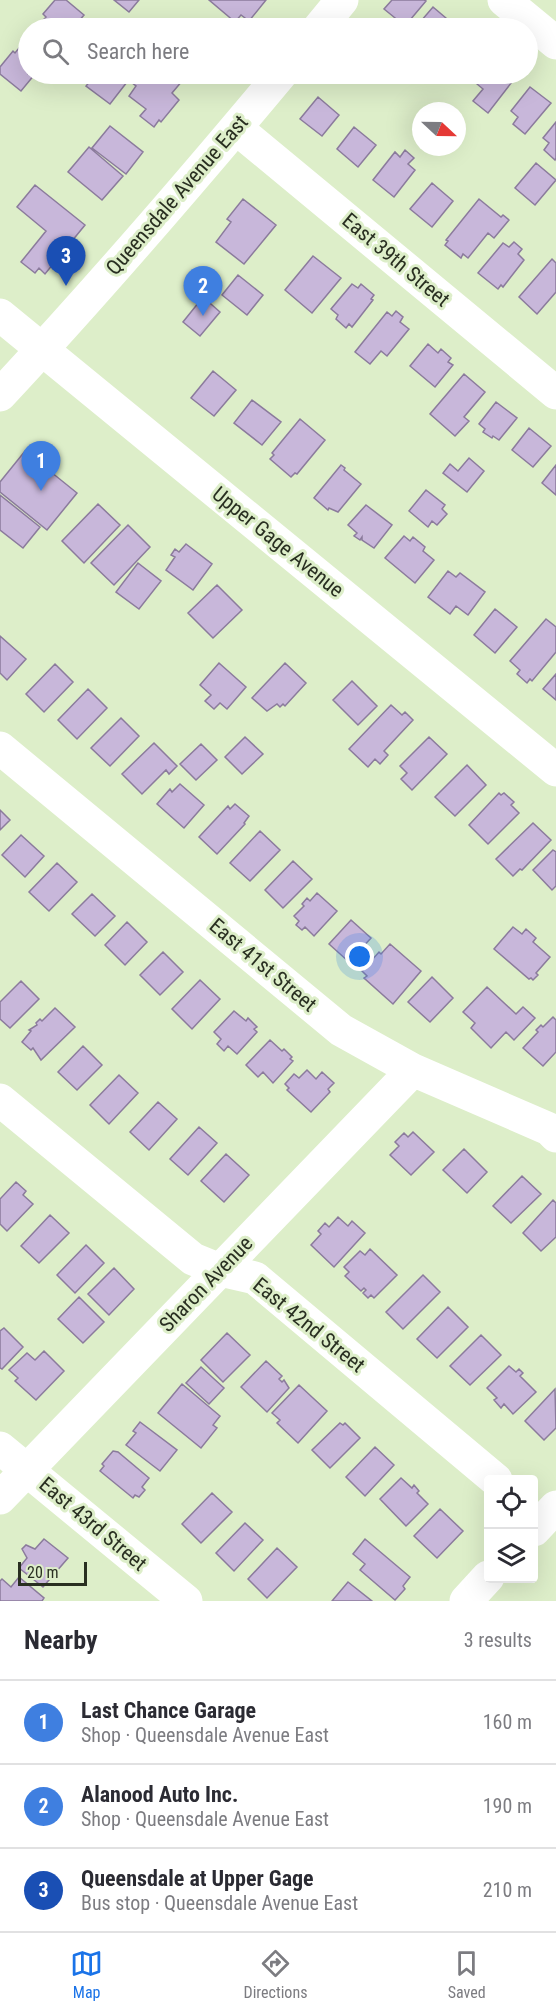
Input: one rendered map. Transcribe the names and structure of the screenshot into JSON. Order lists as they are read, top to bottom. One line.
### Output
{"streets":{"street":["Queensdale Avenue East","East 39th Street","Upper Gage Avenue","East 41st Street","Sharon Avenue","East 42nd Street","East 43rd Street"]},"crossings":[["Queensdale Avenue East","East 39th Street"],["Queensdale Avenue East","Upper Gage Avenue"],["East 41st Street","Sharon Avenue"],["Sharon Avenue","East 42nd Street"],["Sharon Avenue","East 43rd Street"]],"scale_bar":"20 m","north":"right","page":{"search":"Search here","pins":["3","2","1"],"scale":"20 m","heading":["Nearby","3 results"],"list":[{"mark":"1","name":"Last Chance Garage","note":"Shop · Queensdale Avenue East","value":"160 m"},{"mark":"2","name":"Alanood Auto Inc.","note":"Shop · Queensdale Avenue East","value":"190 m"},{"mark":"3","name":"Queensdale at Upper Gage","note":"Bus stop · Queensdale Avenue East","value":"210 m"}],"nav":["Map","Directions","Saved"]}}
